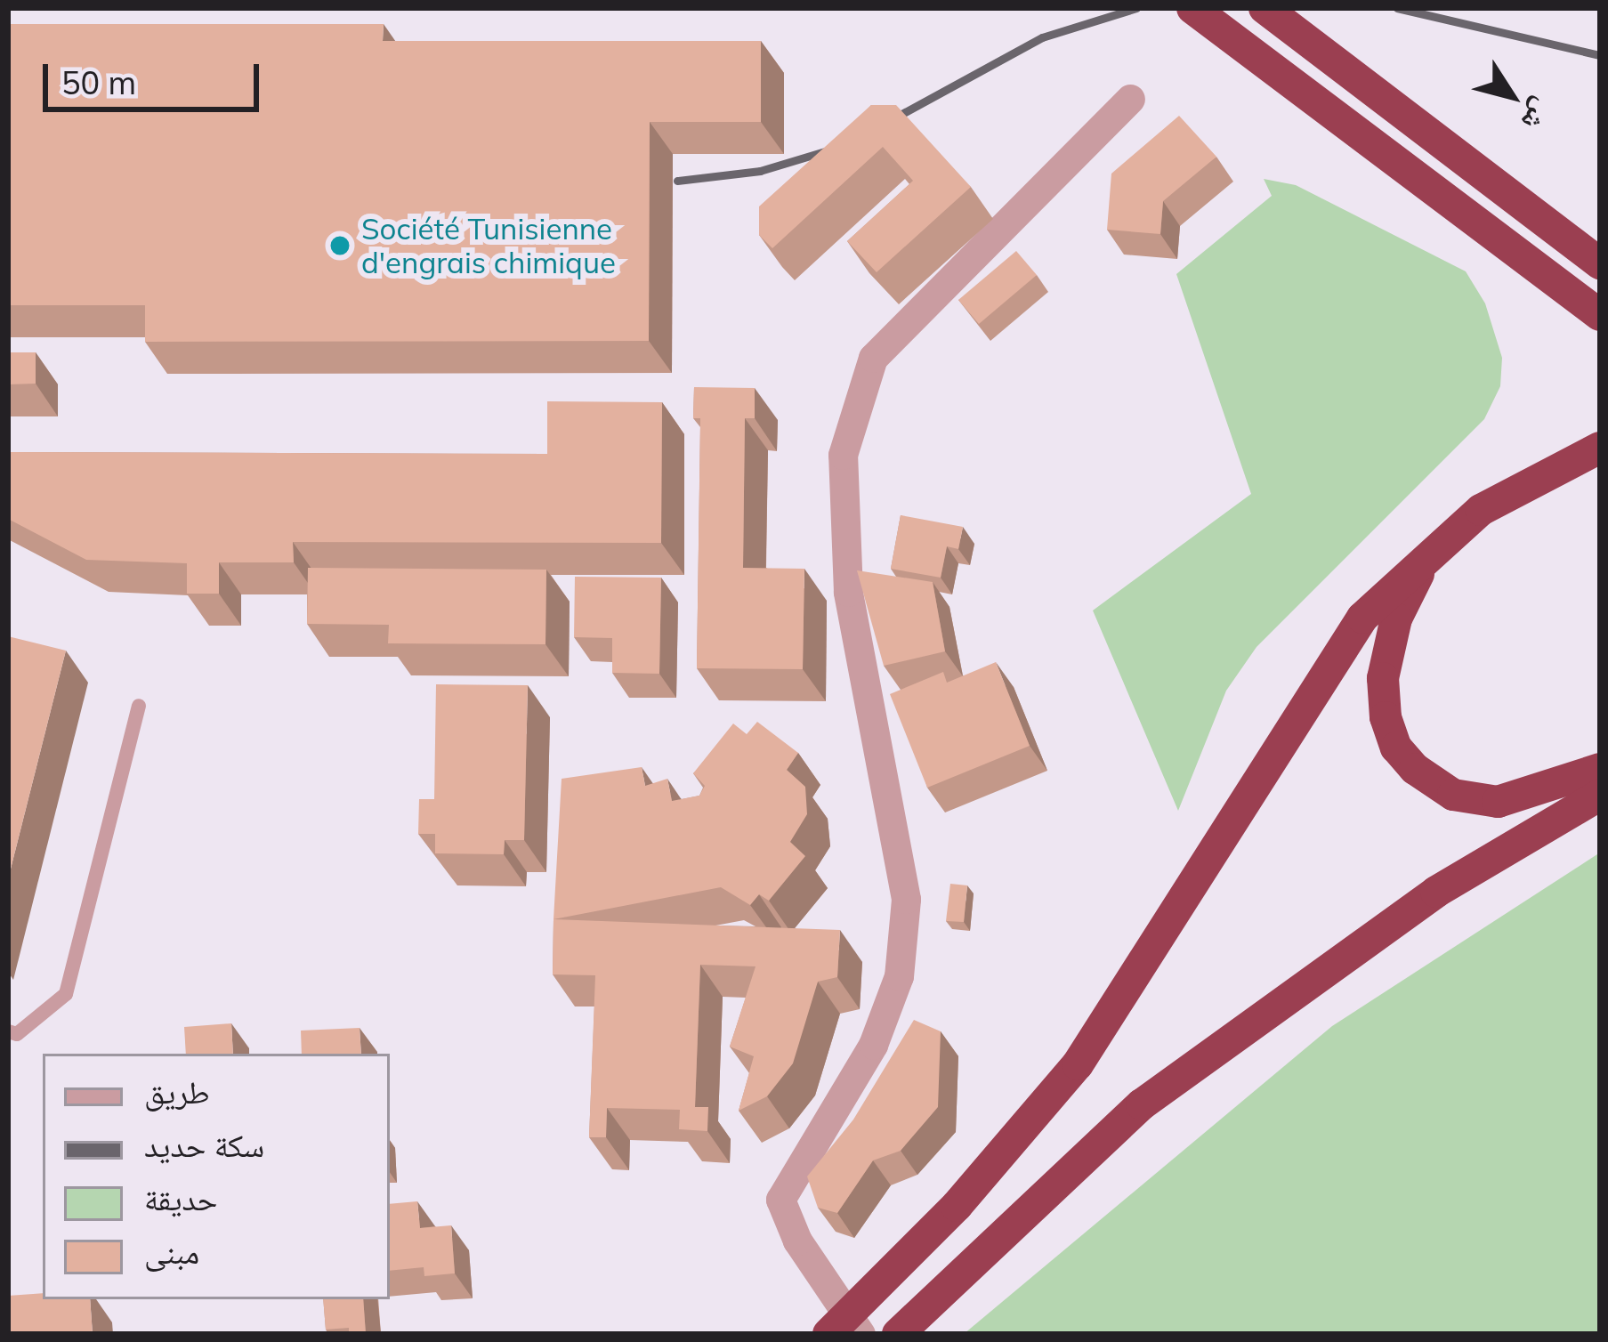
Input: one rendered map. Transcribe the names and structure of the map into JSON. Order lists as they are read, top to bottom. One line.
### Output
{"places":["Société Tunisienne d'engrais chimique"],"legend":["طريق","سكة حديد","حديقة","مبنى"],"scale_bar":"50 m","north":"bottom right"}
